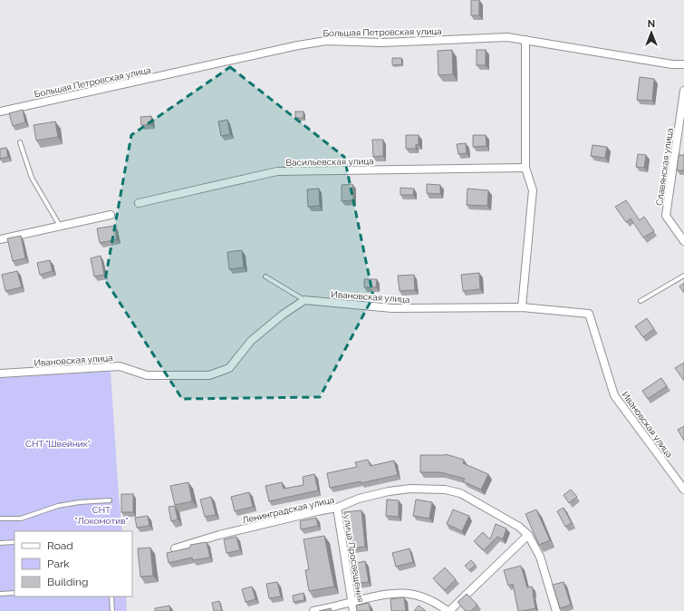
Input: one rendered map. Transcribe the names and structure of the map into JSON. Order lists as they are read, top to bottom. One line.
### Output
{"streets":{"street":["Большая Петровская улица","Васильевская улица","Славянская улица","Ивановская улица","Ленинградская улица","улица Просвещения"]},"crossings":[["Ленинградская улица","улица Просвещения"]],"parks":["СНТ \"Швейник\"","СНТ \"Локомотив\""],"legend":["Road","Park","Building"],"north":"top"}
